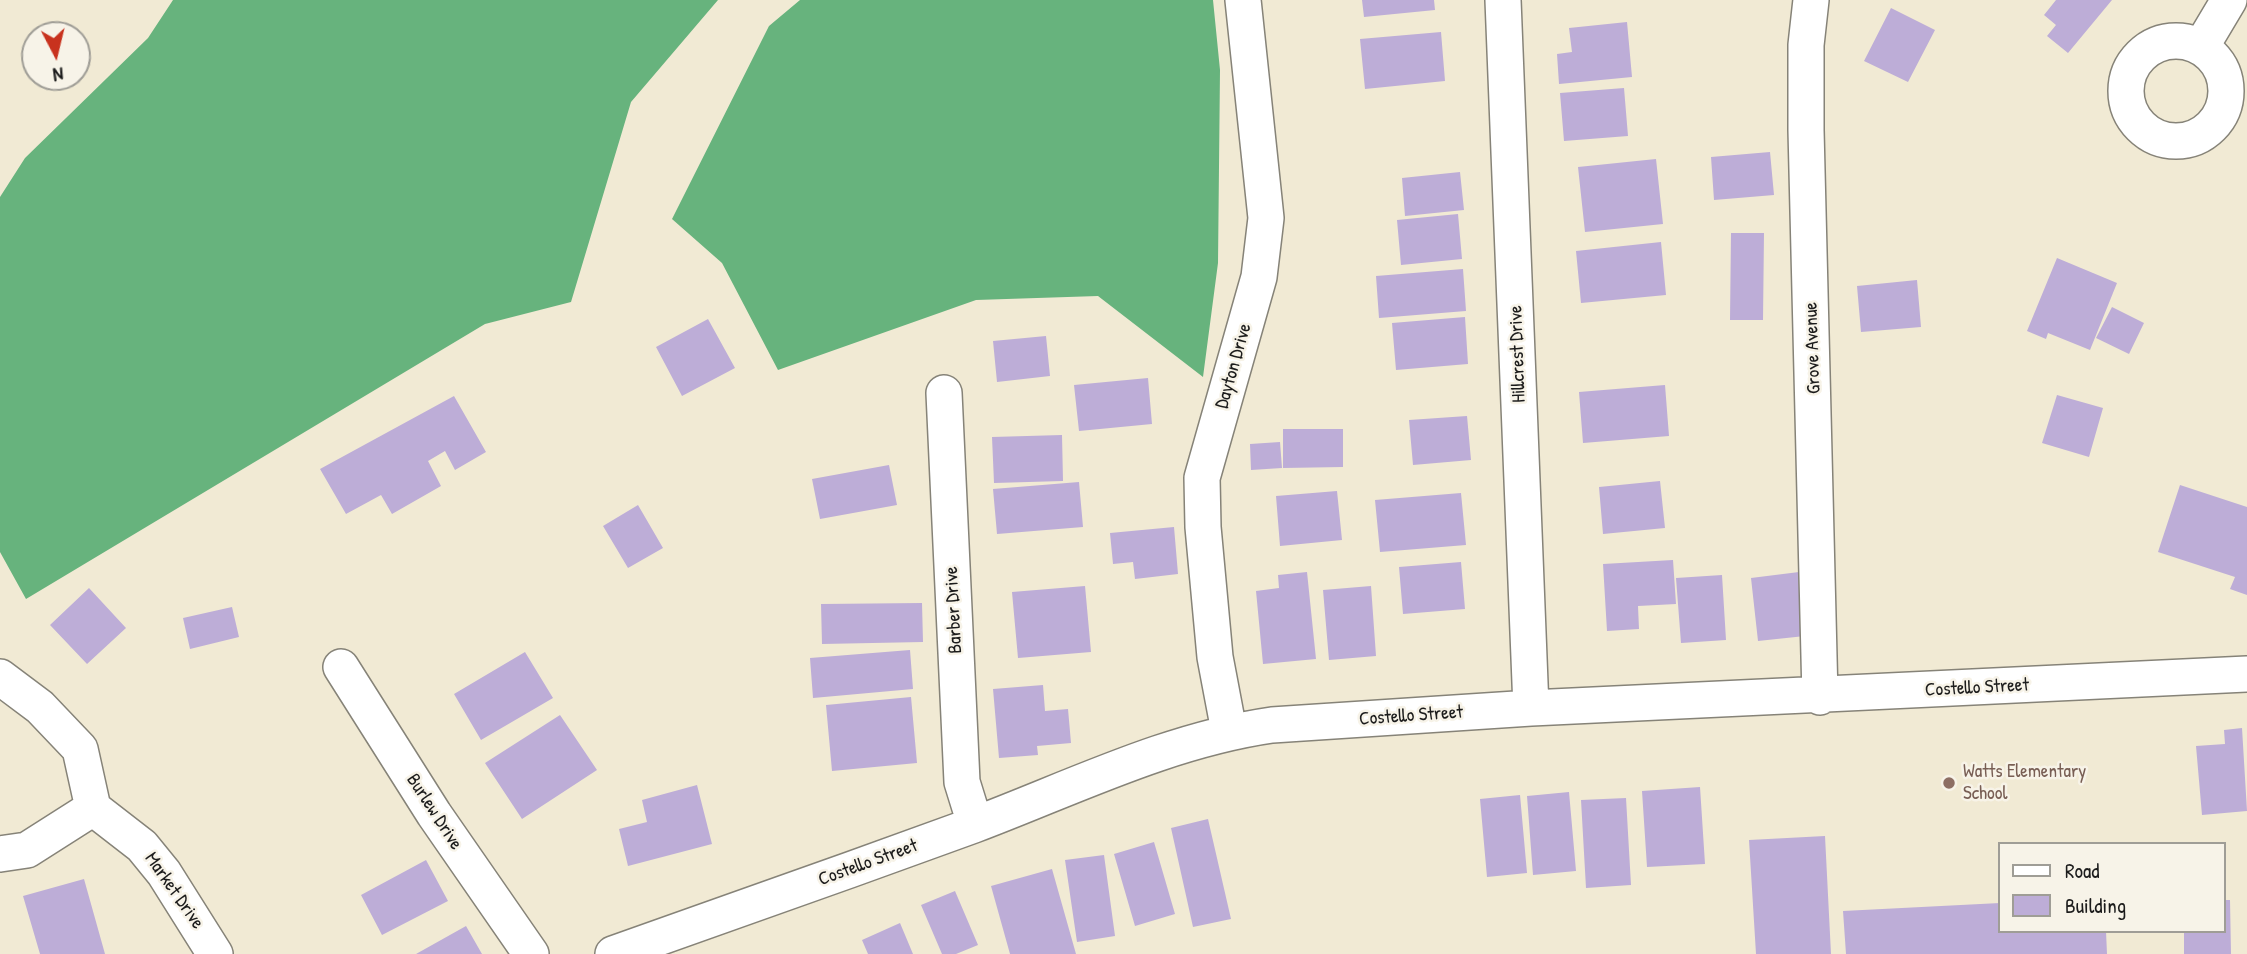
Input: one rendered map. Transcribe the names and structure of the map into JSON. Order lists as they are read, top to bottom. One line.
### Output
{"streets":{"street":["Grove Avenue","Hillcrest Drive","Dayton Drive","Barber Drive","Costello Street","Burlew Drive","Market Drive"]},"crossings":[["Grove Avenue","Costello Street"],["Hillcrest Drive","Costello Street"],["Dayton Drive","Costello Street"],["Barber Drive","Costello Street"]],"places":["Watts Elementary School"],"legend":["Road","Building"],"north":"bottom"}
